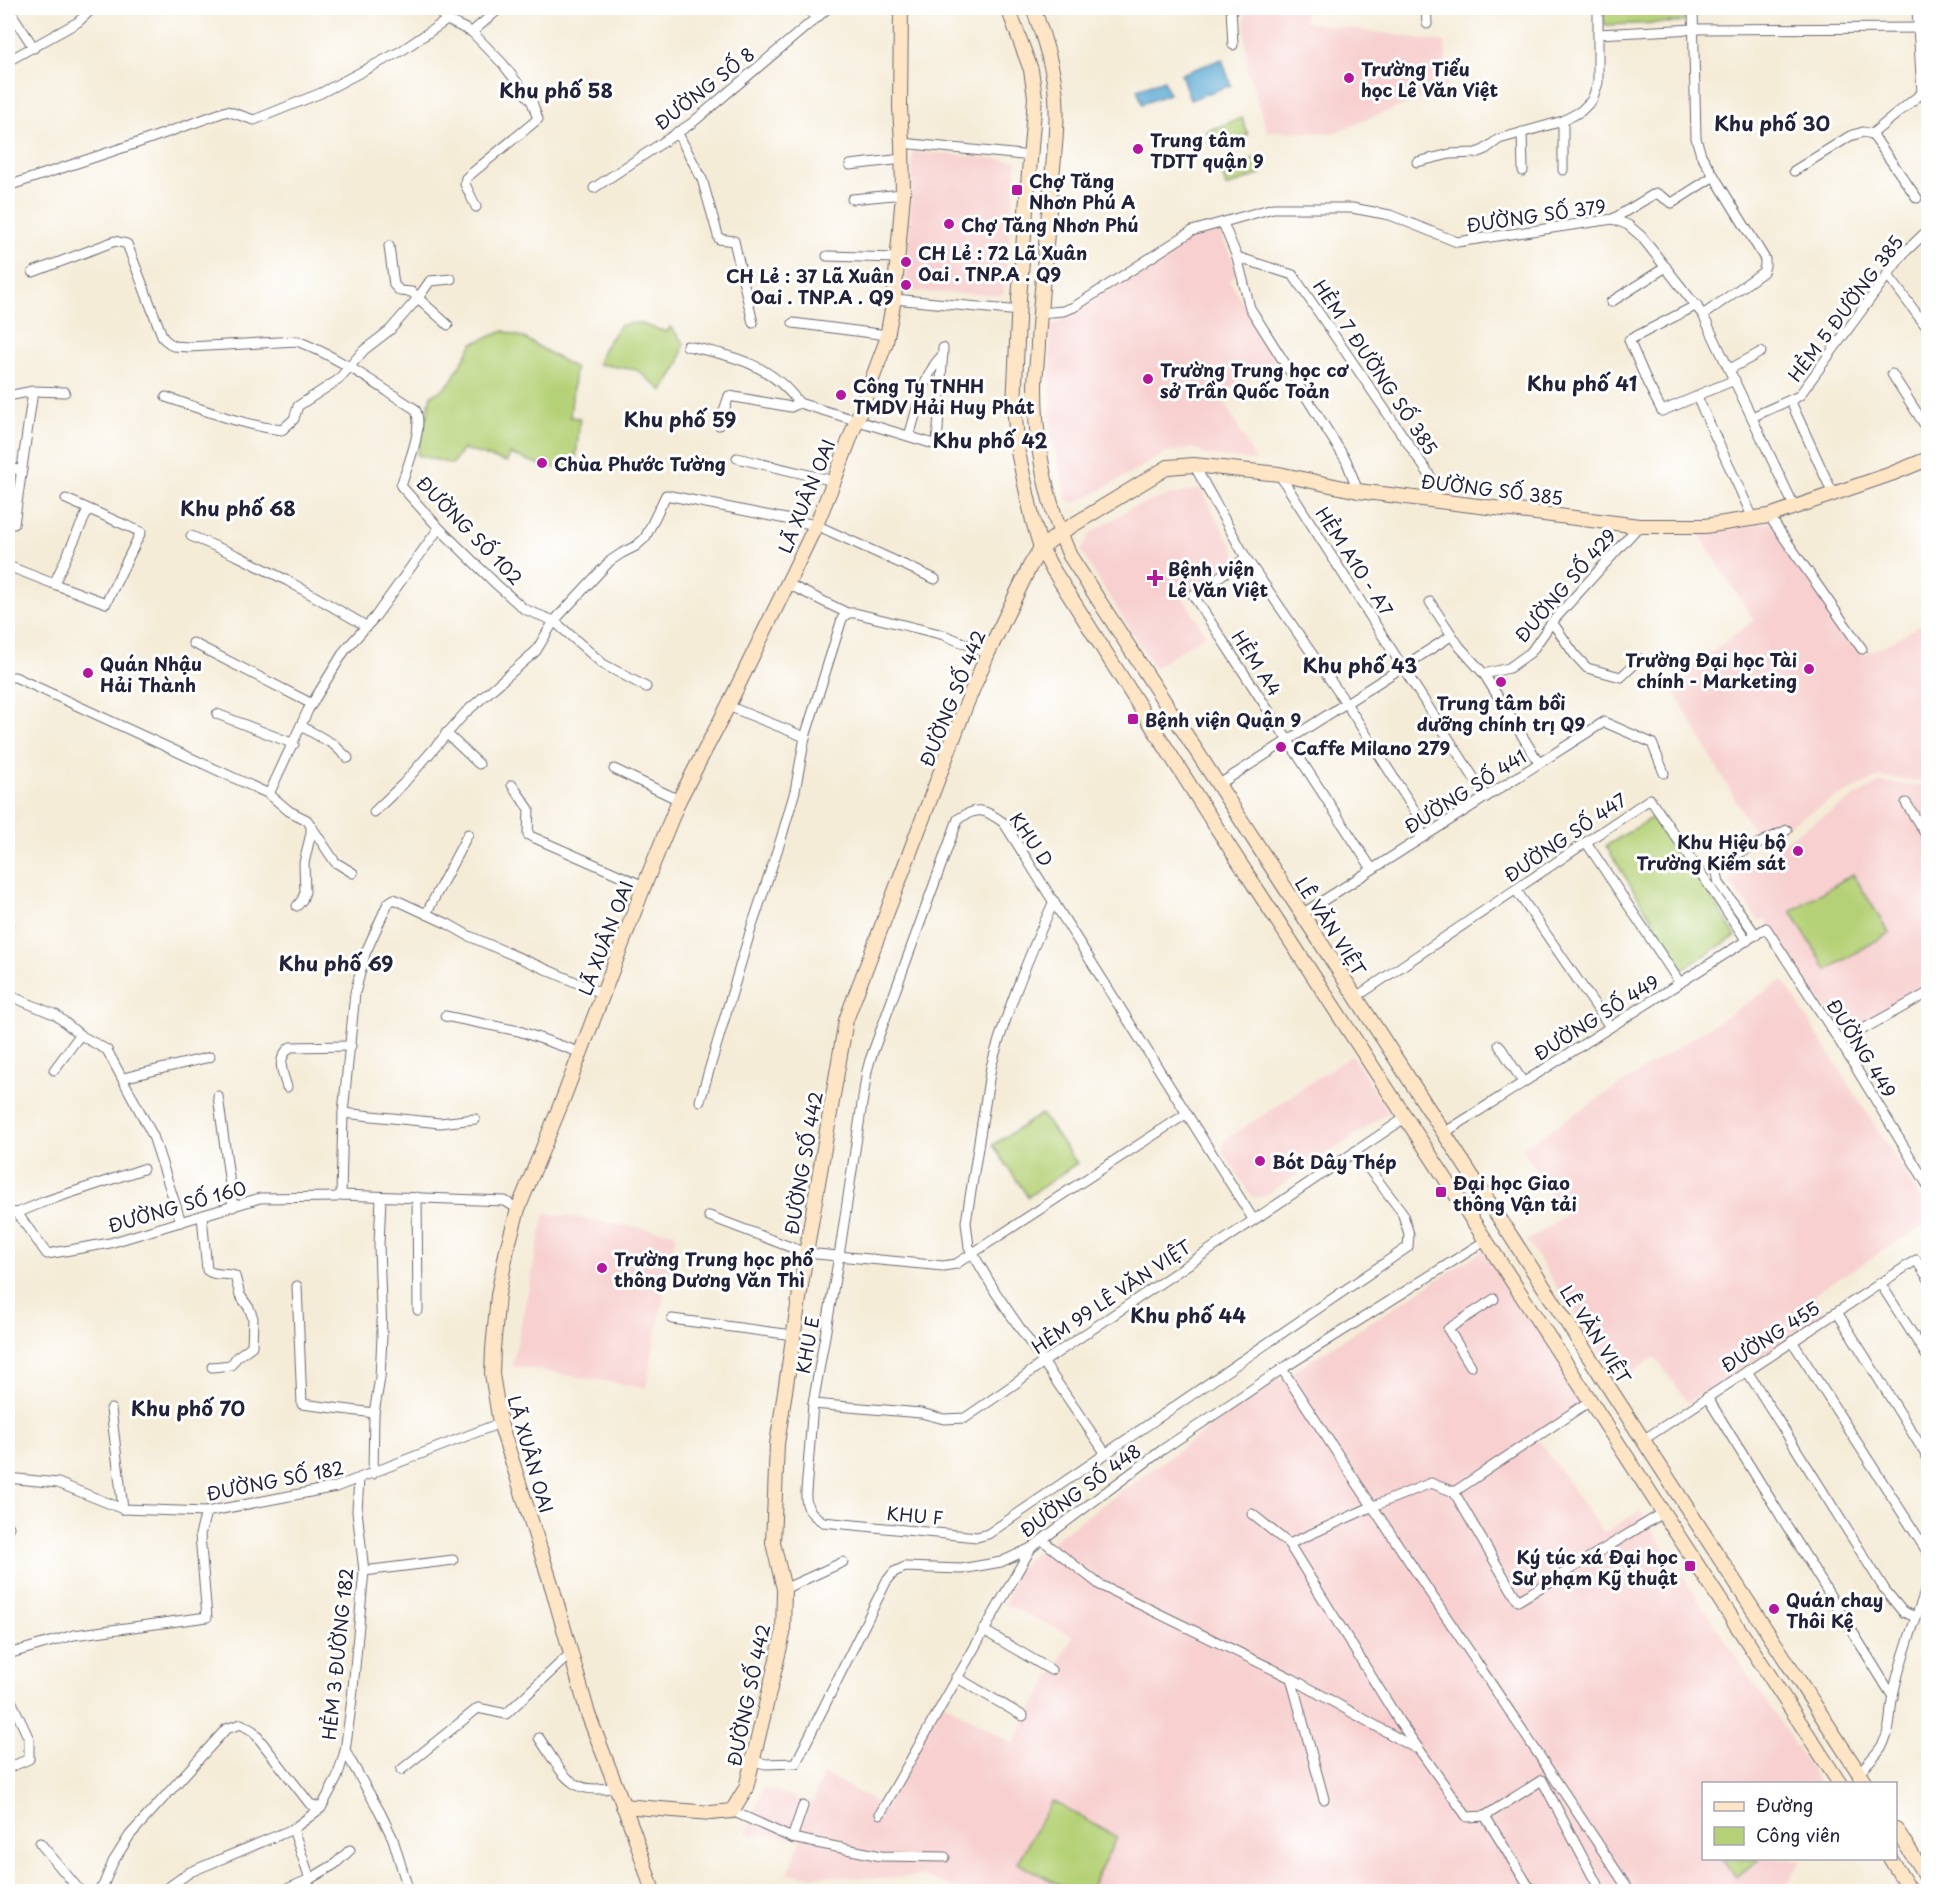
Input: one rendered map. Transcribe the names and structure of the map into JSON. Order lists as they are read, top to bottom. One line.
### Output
{"streets":{"main road":["ĐƯỜNG SỐ 385","LÃ XUÂN OAI","ĐƯỜNG SỐ 442","LÊ VĂN VIỆT"],"street":["ĐƯỜNG SỐ 8","ĐƯỜNG SỐ 379","HẺM 5 ĐƯỜNG 385","HẺM 7 ĐƯỜNG SỐ 385","ĐƯỜNG SỐ 102","HẺM A10 - A7","ĐƯỜNG SỐ 429","HẺM A4","ĐƯỜNG SỐ 441","ĐƯỜNG SỐ 447","KHU D","ĐƯỜNG SỐ 449","ĐƯỜNG 449","ĐƯỜNG SỐ 160","HẺM 99 LÊ VĂN VIỆT","ĐƯỜNG 455","KHU E","ĐƯỜNG SỐ 182","ĐƯỜNG SỐ 448","KHU F","HẺM 3 ĐƯỜNG 182"]},"crossings":[["ĐƯỜNG SỐ 379","HẺM 5 ĐƯỜNG 385"],["ĐƯỜNG SỐ 379","ĐƯỜNG SỐ 385"],["ĐƯỜNG SỐ 379","LÊ VĂN VIỆT"],["HẺM 7 ĐƯỜNG SỐ 385","ĐƯỜNG SỐ 385"],["ĐƯỜNG SỐ 385","HẺM A10 - A7"],["ĐƯỜNG SỐ 385","ĐƯỜNG SỐ 429"],["ĐƯỜNG SỐ 385","ĐƯỜNG SỐ 442"],["ĐƯỜNG SỐ 385","LÊ VĂN VIỆT"],["LÃ XUÂN OAI","ĐƯỜNG SỐ 160"],["LÃ XUÂN OAI","ĐƯỜNG SỐ 182"],["HẺM A10 - A7","ĐƯỜNG SỐ 441"],["HẺM A4","ĐƯỜNG SỐ 441"],["ĐƯỜNG SỐ 442","ĐƯỜNG SỐ 448"],["ĐƯỜNG SỐ 441","LÊ VĂN VIỆT"],["ĐƯỜNG SỐ 447","LÊ VĂN VIỆT"],["ĐƯỜNG SỐ 447","ĐƯỜNG SỐ 449"],["KHU D","KHU E"],["LÊ VĂN VIỆT","ĐƯỜNG SỐ 449"],["LÊ VĂN VIỆT","ĐƯỜNG 455"],["ĐƯỜNG SỐ 449","ĐƯỜNG 449"],["HẺM 99 LÊ VĂN VIỆT","KHU E"],["HẺM 99 LÊ VĂN VIỆT","KHU F"],["KHU E","KHU F"],["ĐƯỜNG SỐ 182","HẺM 3 ĐƯỜNG 182"]],"districts":["Khu phố 58","Khu phố 30","Khu phố 41","Khu phố 59","Khu phố 42","Khu phố 68","Khu phố 43","Khu phố 69","Khu phố 44","Khu phố 70"],"places":{"other":["Trường Tiểu học Lê Văn Việt","Trung tâm TDTT quận 9","Chợ Tăng Nhơn Phú","CH Lẻ : 72 Lã Xuân Oai . TNP.A . Q9","CH Lẻ : 37 Lã Xuân Oai . TNP.A . Q9","Trường Trung học cơ sở Trần Quốc Toản","Công Ty TNHH TMDV Hải Huy Phát","Chùa Phước Tường","Trường Đại học Tài chính - Marketing","Quán Nhậu Hải Thành","Trung tâm bồi dưỡng chính trị Q9","Caffe Milano 279","Khu Hiệu bộ Trường Kiểm sát","Bót Dây Thép","Trường Trung học phổ thông Dương Văn Thì","Quán chay Thôi Kệ"],"transit":["Chợ Tăng Nhơn Phú A","Bệnh viện Quận 9","Đại học Giao thông Vận tải","Ký túc xá Đại học Sư phạm Kỹ thuật"],"health":["Bệnh viện Lê Văn Việt"]},"legend":["Đường","Công viên"]}
